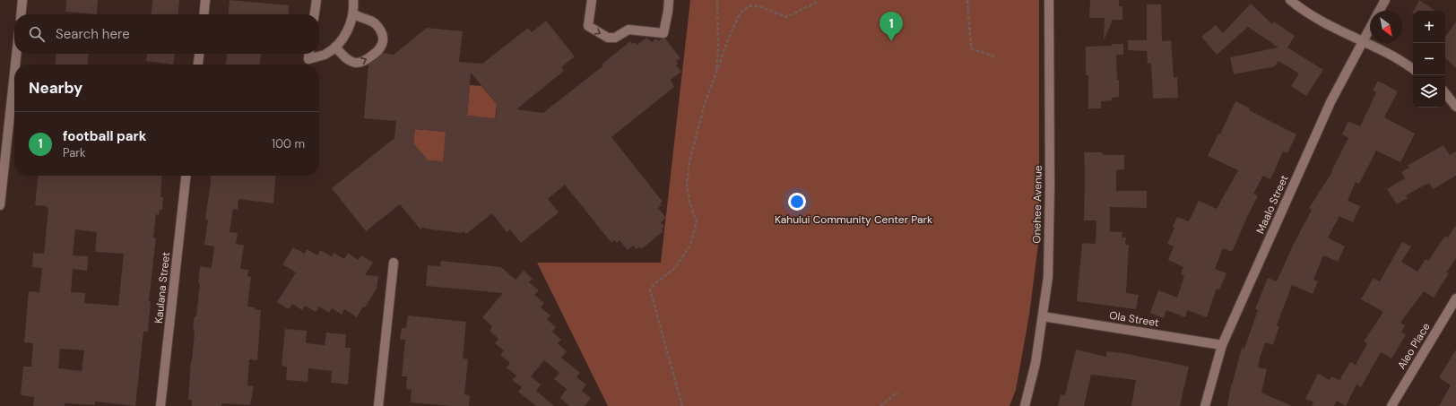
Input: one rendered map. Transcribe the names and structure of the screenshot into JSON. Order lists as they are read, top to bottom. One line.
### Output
{"streets":{"street":["Onehee Avenue","Maalo Street","Kaulana Street","Ola Street","Aleo Place"]},"crossings":[["Onehee Avenue","Ola Street"],["Maalo Street","Ola Street"]],"parks":["Kahului Community Center Park"],"north":"bottom right","page":{"map_buttons":["+","−"],"pins":"1","search":"Search here","heading":"Nearby","list":[{"mark":"1","name":"football park","note":"Park","value":"100 m"}]}}
